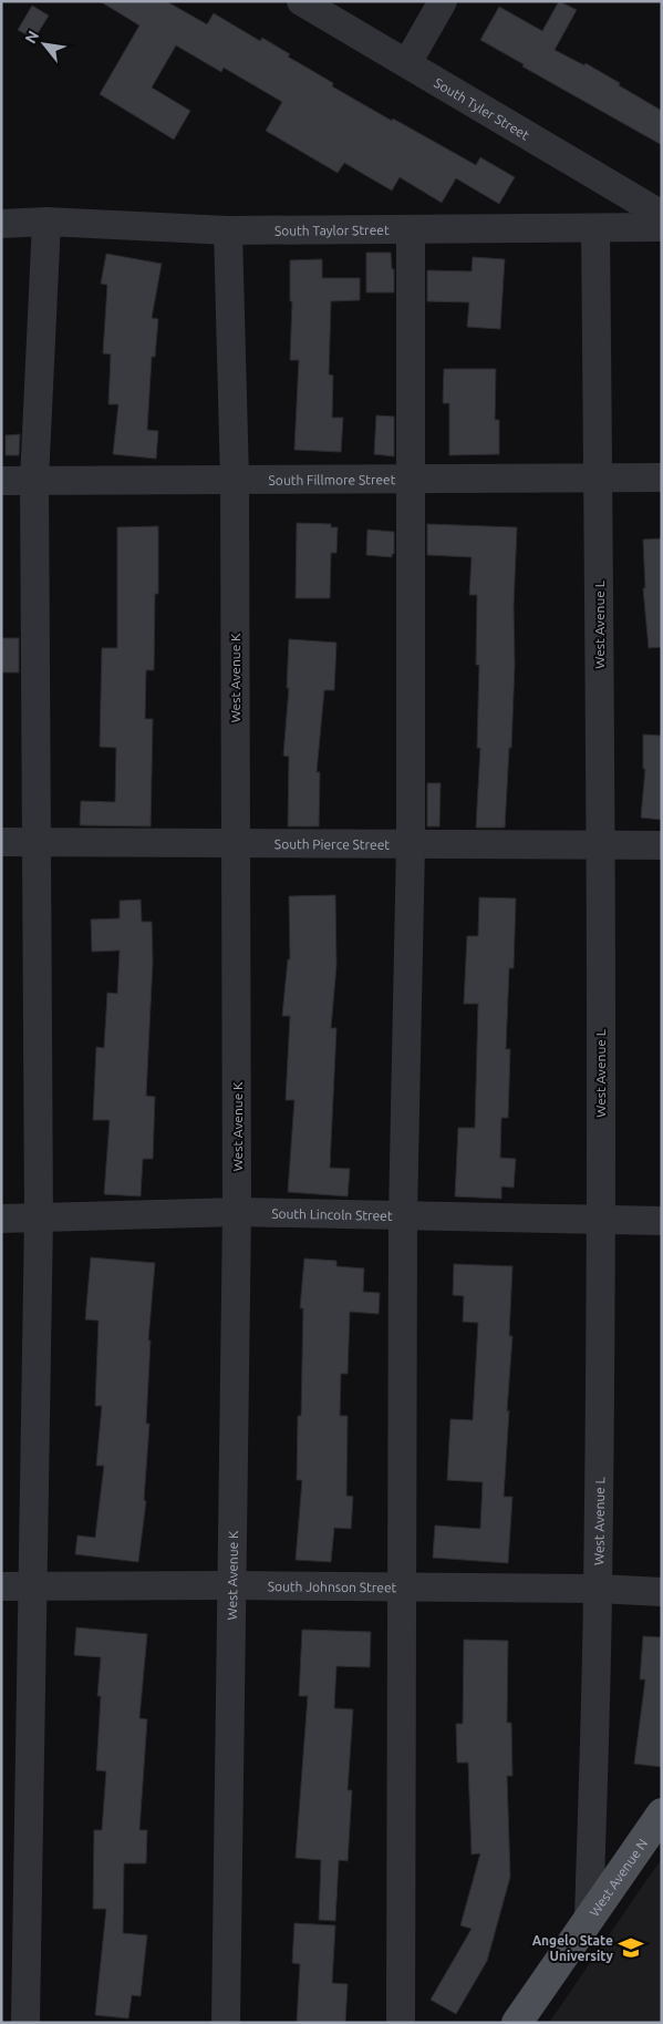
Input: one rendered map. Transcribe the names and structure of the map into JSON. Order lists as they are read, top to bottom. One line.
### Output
{"streets":{"main road":["West Avenue N"],"street":["South Tyler Street","South Taylor Street","South Fillmore Street","West Avenue L","West Avenue K","South Pierce Street","South Lincoln Street","South Johnson Street"]},"crossings":[["South Taylor Street","West Avenue L"],["South Taylor Street","West Avenue K"],["South Fillmore Street","West Avenue L"],["South Fillmore Street","West Avenue K"],["West Avenue L","South Pierce Street"],["West Avenue L","South Lincoln Street"],["West Avenue L","South Johnson Street"],["West Avenue L","West Avenue N"],["West Avenue K","South Pierce Street"],["West Avenue K","South Lincoln Street"],["West Avenue K","South Johnson Street"]],"places":{"school or university":["Angelo State University"]},"north":"top left"}
